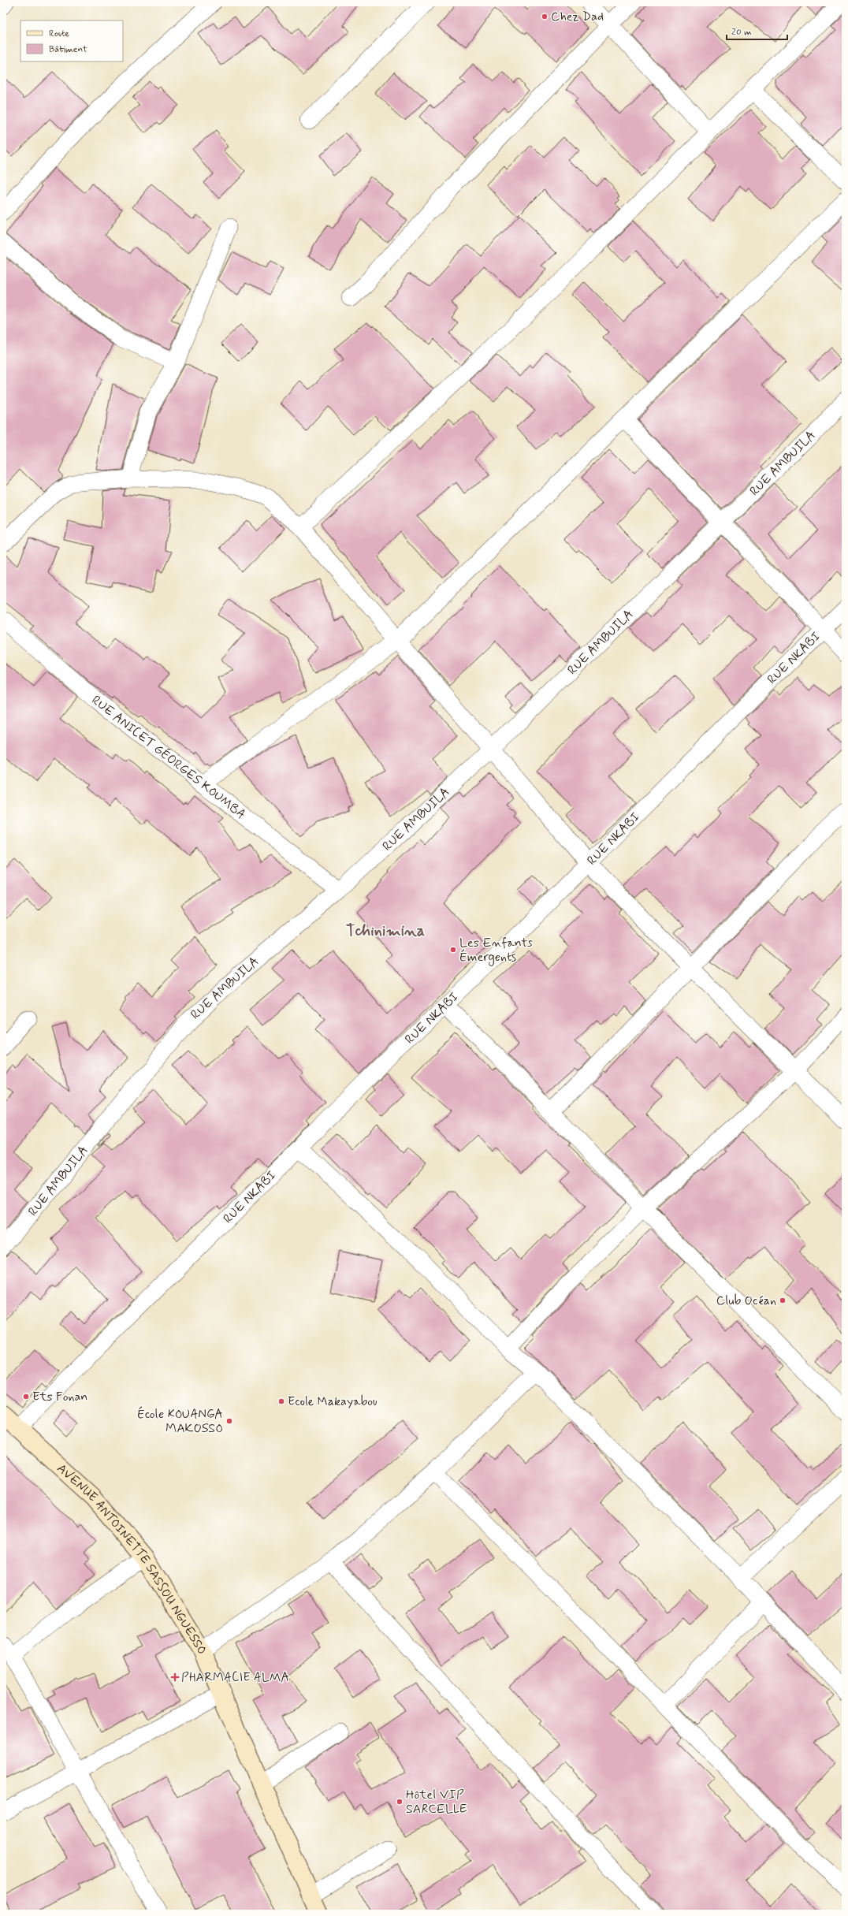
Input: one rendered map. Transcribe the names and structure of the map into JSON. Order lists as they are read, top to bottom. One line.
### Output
{"streets":{"street":["RUE AMBUILA","RUE NKABI","RUE ANICET GÉORGES KOUMBA","AVENUE ANTOINETTE SASSOU NGUESSO"]},"crossings":[["RUE AMBUILA","RUE ANICET GÉORGES KOUMBA"],["RUE NKABI","AVENUE ANTOINETTE SASSOU NGUESSO"]],"districts":["Tchinimina"],"places":{"other":["Chez Dad","Les Enfants Émergents","Club Océan","Ets Fonan","Ecole Makayabou","École KOUANGA MAKOSSO","Hôtel VIP SARCELLE"],"health":["PHARMACIE ALMA"]},"legend":["Route","Bâtiment"],"scale_bar":"20 m"}
